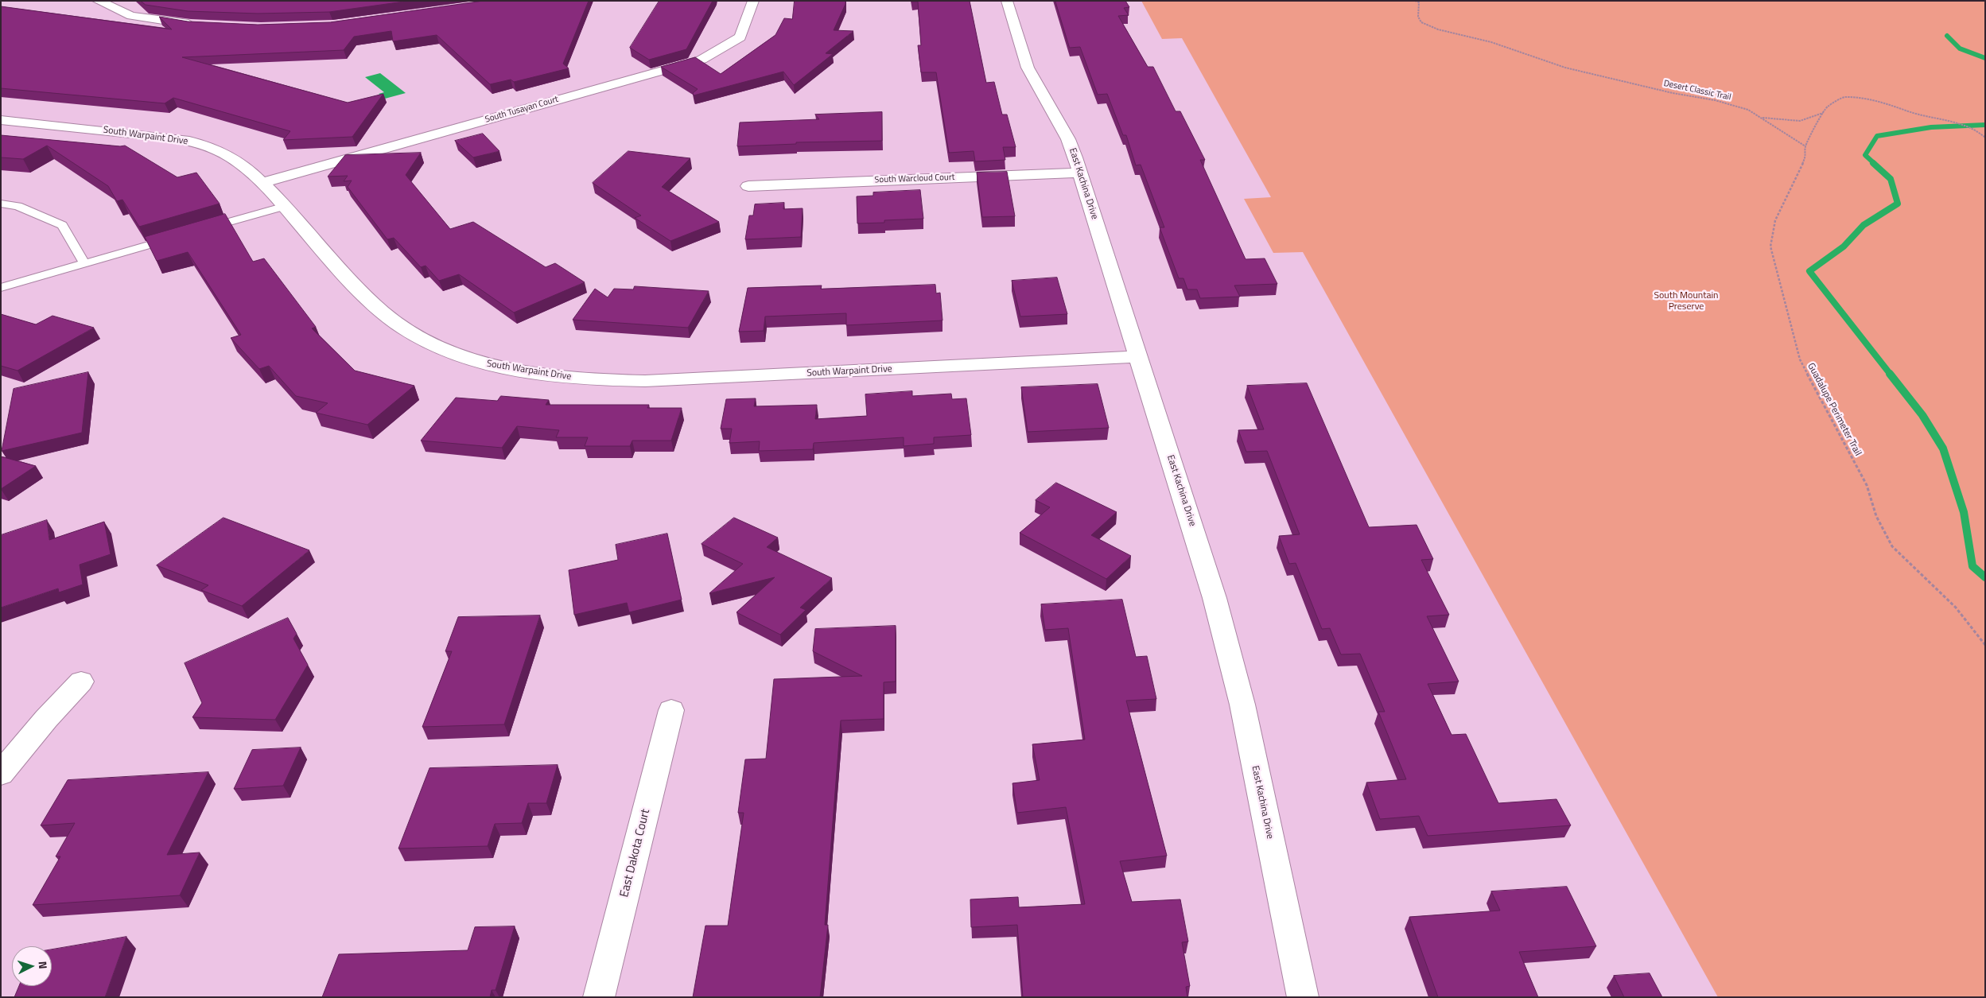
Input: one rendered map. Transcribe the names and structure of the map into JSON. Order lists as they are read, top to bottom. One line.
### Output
{"streets":{"street":["South Tusayan Court","South Warpaint Drive","South Warcloud Court","East Kachina Drive","East Dakota Court"],"path":["Desert Classic Trail","Guadalupe Perimeter Trail"]},"crossings":[["Desert Classic Trail","Guadalupe Perimeter Trail"],["South Tusayan Court","South Warpaint Drive"],["South Warpaint Drive","East Kachina Drive"],["South Warcloud Court","East Kachina Drive"]],"parks":["South Mountain Preserve"],"north":"right"}
